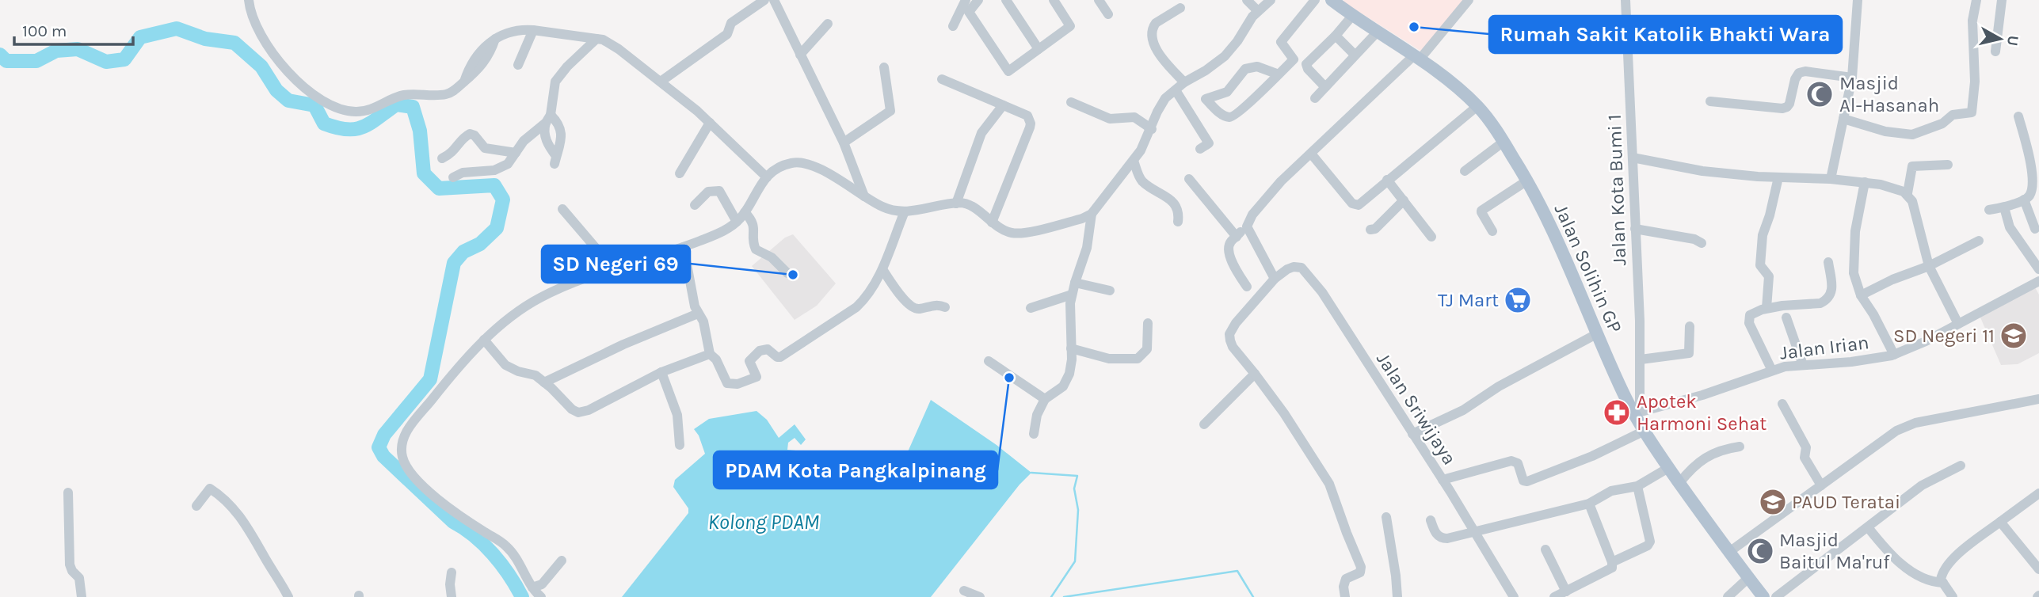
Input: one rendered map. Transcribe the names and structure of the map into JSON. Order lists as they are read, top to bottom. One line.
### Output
{"streets":{"main road":["Jalan Solihin GP"],"street":["Jalan Kota Bumi 1","Jalan Irian","Jalan Sriwijaya"]},"crossings":[["Jalan Kota Bumi 1","Jalan Solihin GP"],["Jalan Kota Bumi 1","Jalan Irian"],["Jalan Solihin GP","Jalan Irian"]],"water":["Kolong PDAM"],"places":{"other":["Rumah Sakit Katolik Bhakti Wara","SD Negeri 69","PDAM Kota Pangkalpinang"],"mosque":["Masjid Al-Hasanah","Masjid Baitul Ma'ruf"],"supermarket":["TJ Mart"],"school or university":["SD Negeri 11","PAUD Teratai"],"pharmacy":["Apotek Harmoni Sehat"]},"scale_bar":"100 m","north":"right"}
